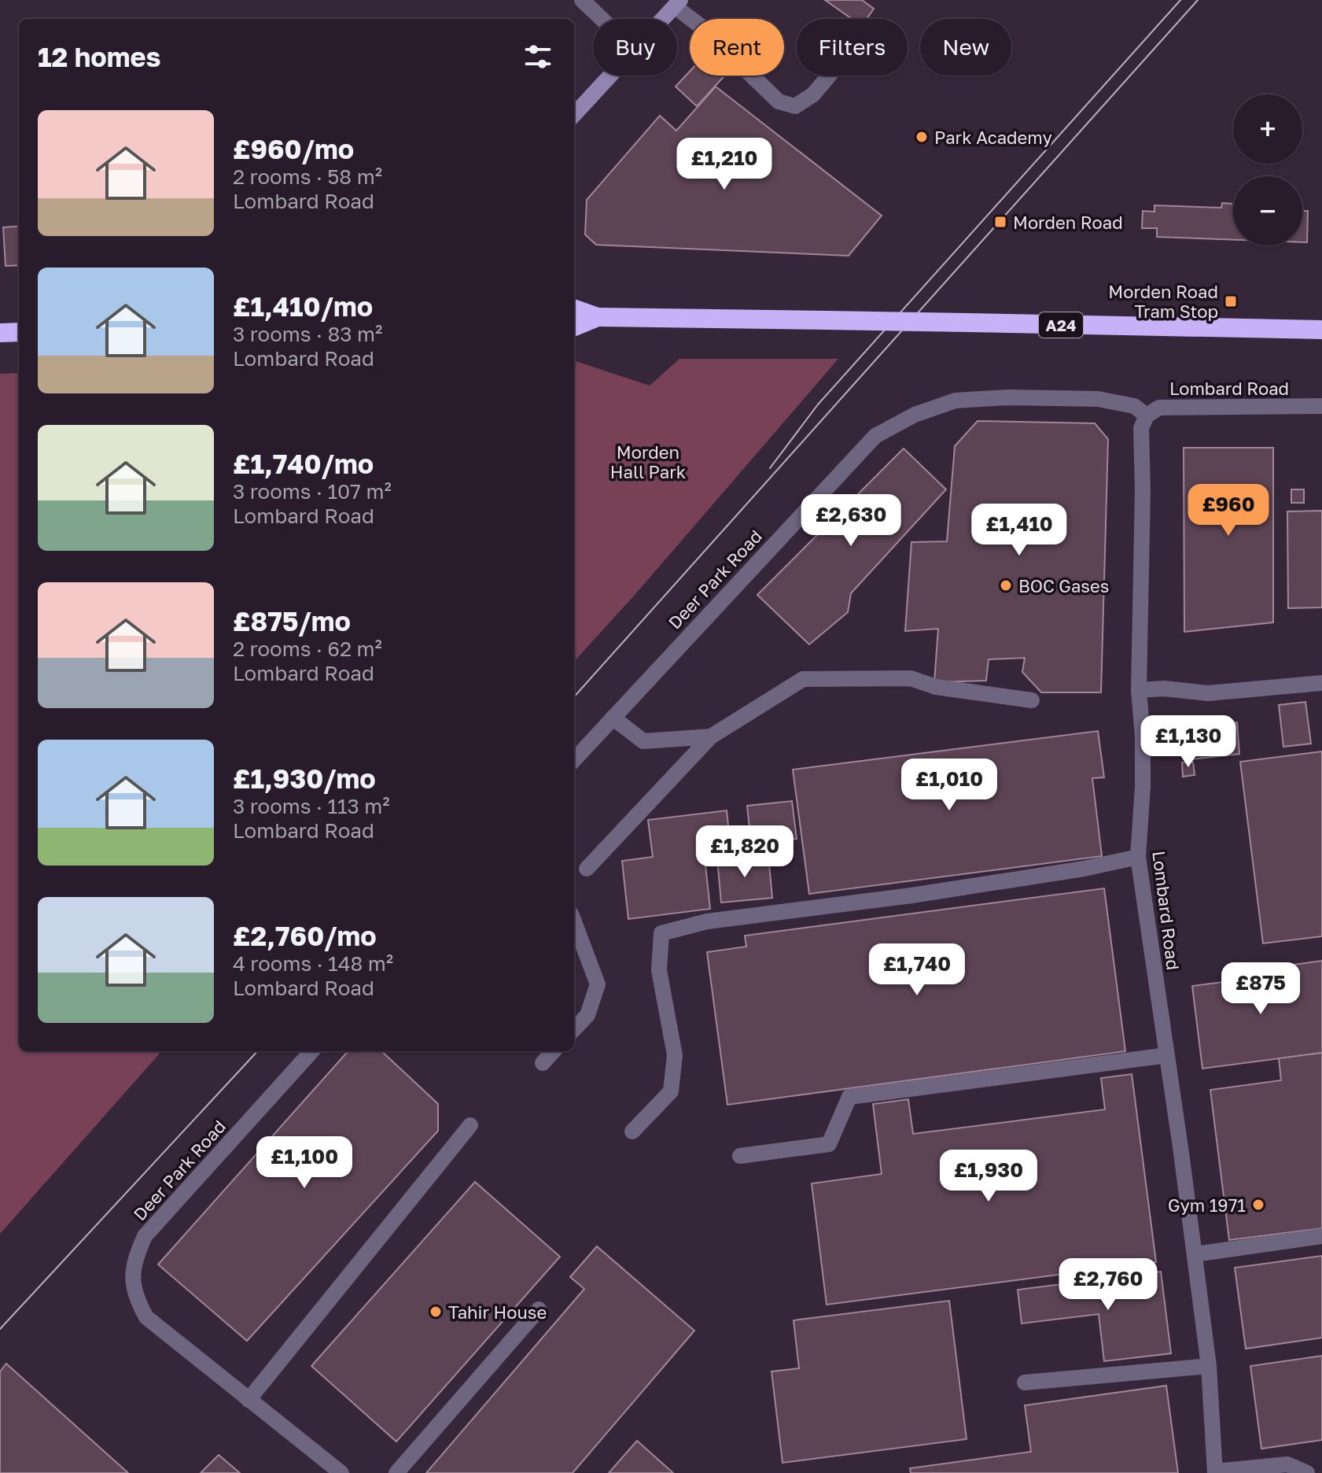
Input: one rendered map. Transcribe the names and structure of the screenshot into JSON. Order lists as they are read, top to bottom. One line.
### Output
{"streets":{"highway":["A24"],"street":["Lombard Road","Deer Park Road"]},"crossings":[["Lombard Road","Deer Park Road"]],"parks":["Morden Hall Park"],"places":{"other":["Park Academy","BOC Gases","Gym 1971","Tahir House"],"transit":["Morden Road","Morden Road Tram Stop"]},"page":{"chip":["Buy","Rent","Filters","New"],"heading":"12 homes","map_buttons":["+","−"],"list":[{"name":"£960/mo","note":"2 rooms · 58 m² · Lombard Road"},{"name":"£1,410/mo","note":"3 rooms · 83 m² · Lombard Road"},{"name":"£1,740/mo","note":"3 rooms · 107 m² · Lombard Road"},{"name":"£875/mo","note":"2 rooms · 62 m² · Lombard Road"},{"name":"£1,930/mo","note":"3 rooms · 113 m² · Lombard Road"},{"name":"£2,760/mo","note":"4 rooms · 148 m² · Lombard Road"}],"price":["£1,210","£960","£2,630","£1,410","£1,130","£1,010","£1,820","£1,740","£875","£1,100","£1,930","£2,760"]}}
